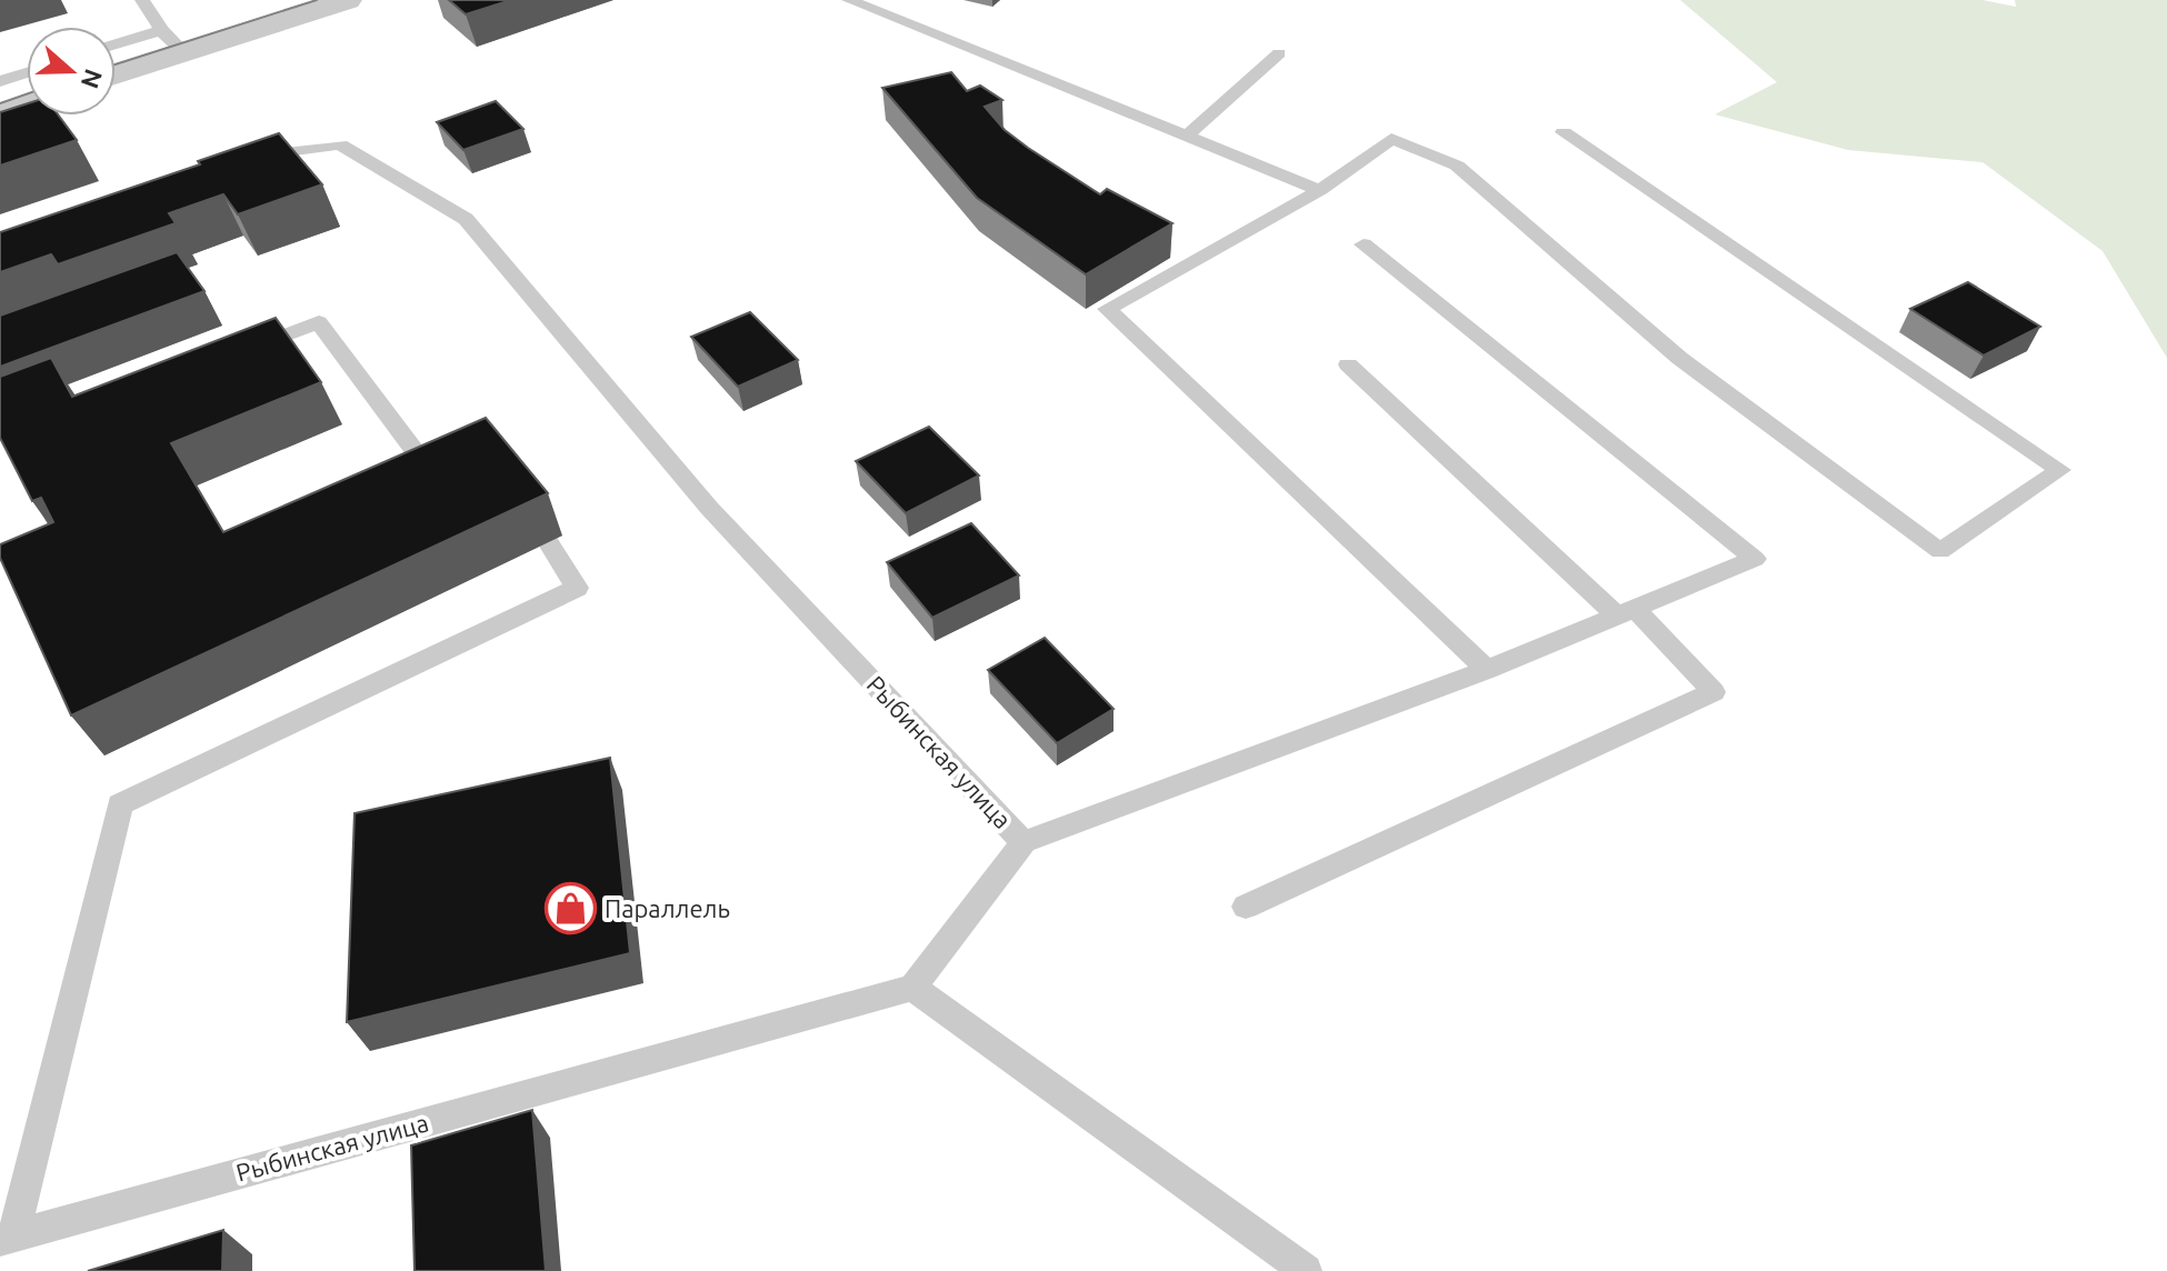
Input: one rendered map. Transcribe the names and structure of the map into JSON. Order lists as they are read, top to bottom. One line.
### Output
{"streets":{"lane":["Рыбинская улица"]},"places":{"shop":["Параллель"]},"north":"right"}
